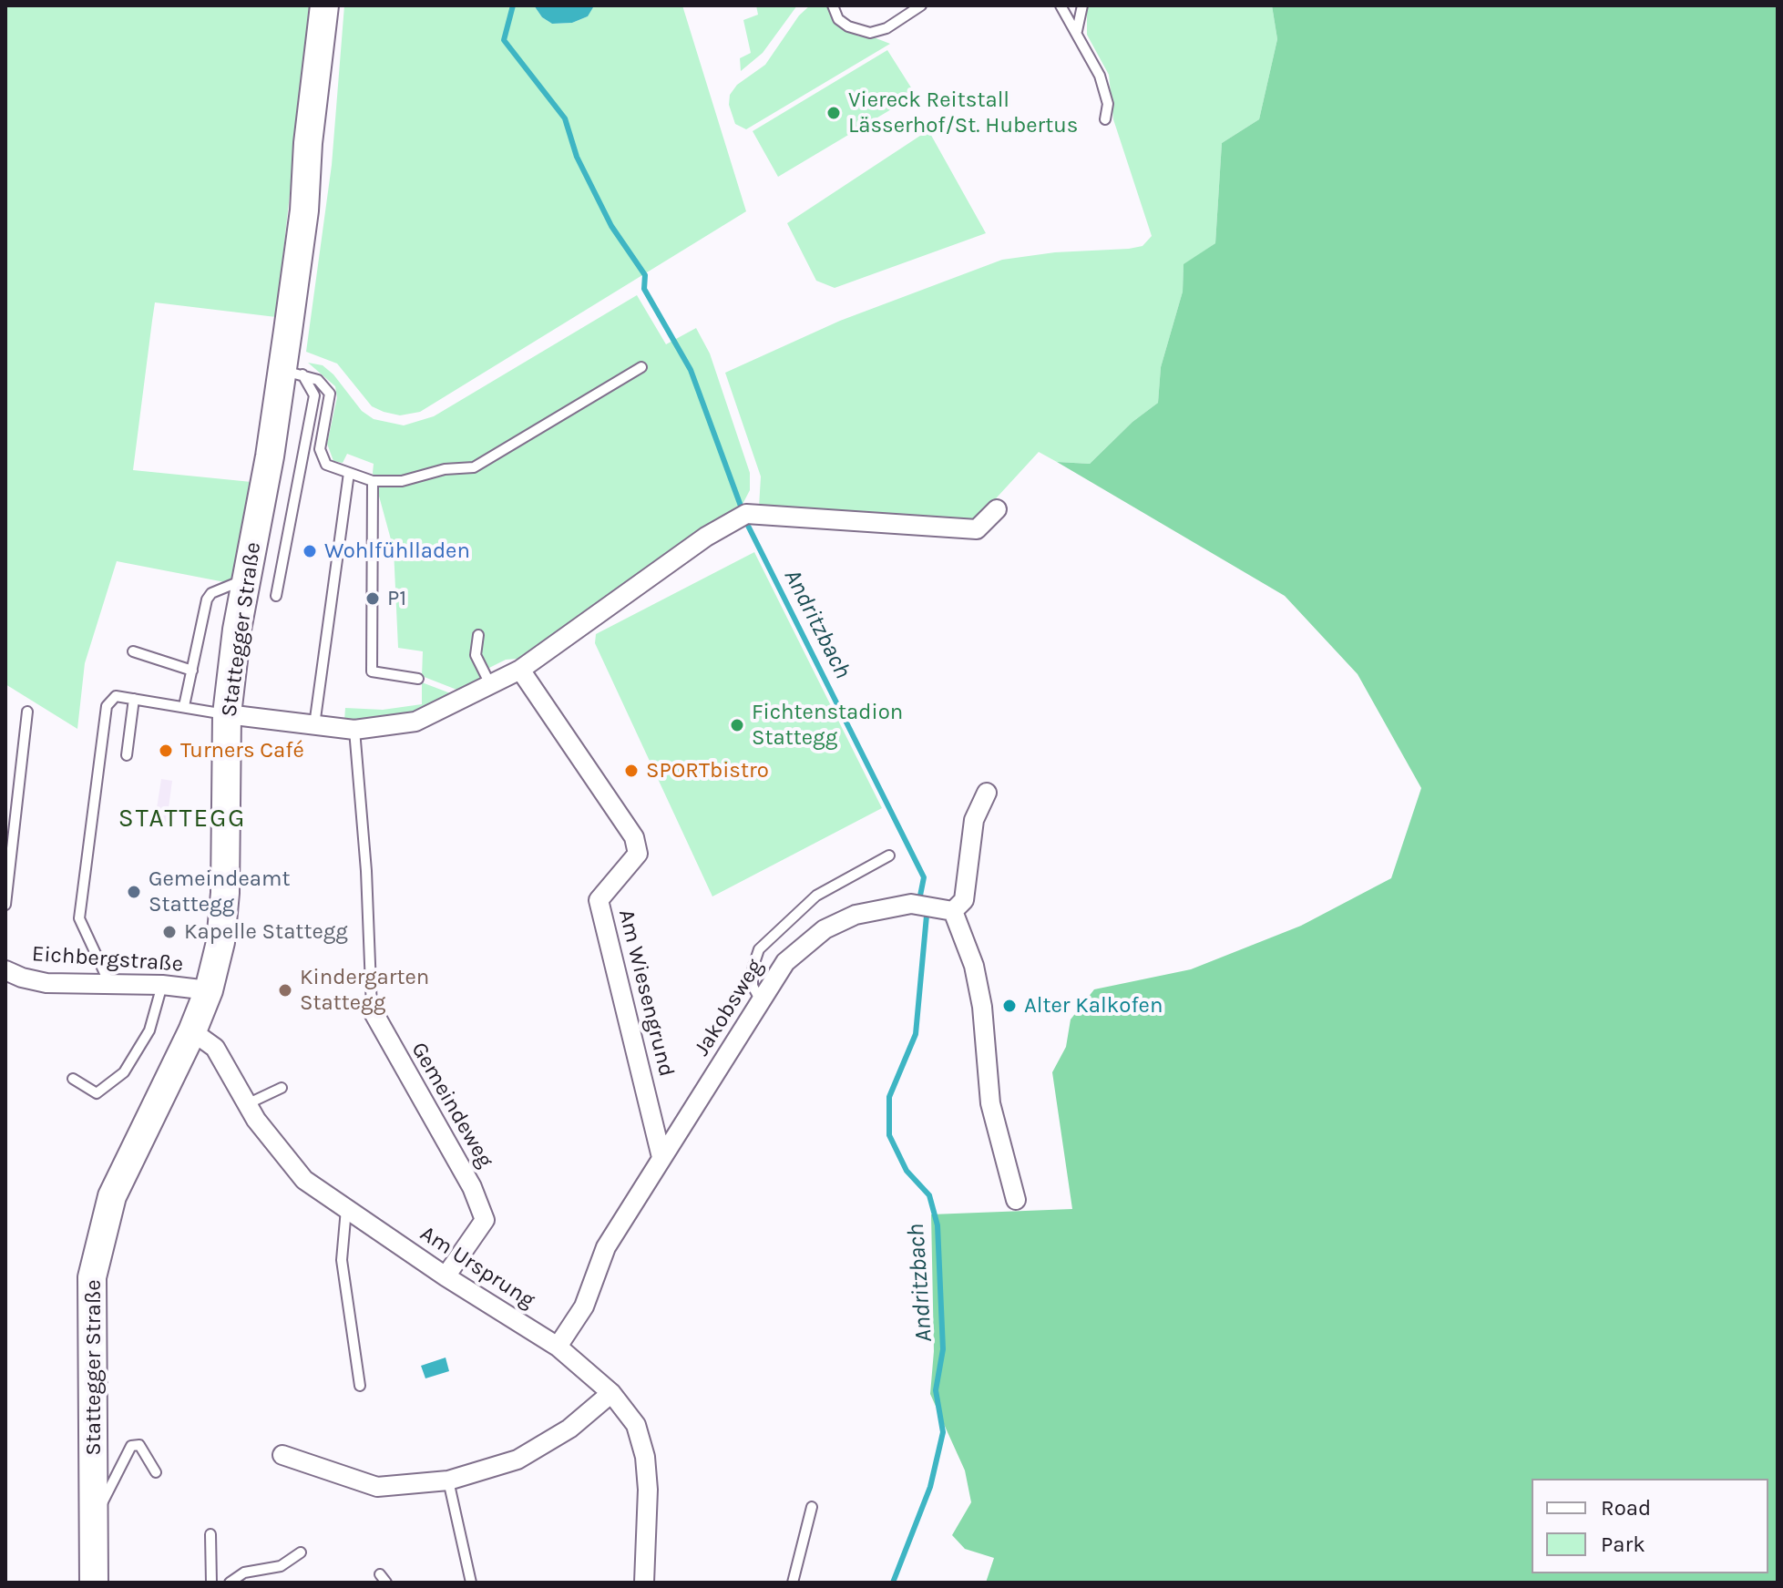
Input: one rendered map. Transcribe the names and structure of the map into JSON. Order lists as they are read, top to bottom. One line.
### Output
{"streets":{"main road":["Stattegger Straße"],"street":["Eichbergstraße","Am Wiesengrund","Jakobsweg","Gemeindeweg","Am Ursprung"]},"crossings":[["Stattegger Straße","Eichbergstraße"],["Stattegger Straße","Am Ursprung"],["Am Wiesengrund","Jakobsweg"],["Jakobsweg","Am Ursprung"],["Gemeindeweg","Am Ursprung"]],"districts":["STATTEGG"],"water":["Andritzbach"],"places":["Viereck Reitstall Lässerhof/St. Hubertus","Wohlfühlladen","P1","Fichtenstadion Stattegg","Turners Café","SPORTbistro","Gemeindeamt Stattegg","Kapelle Stattegg","Kindergarten Stattegg","Alter Kalkofen"],"legend":["Road","Park"]}
